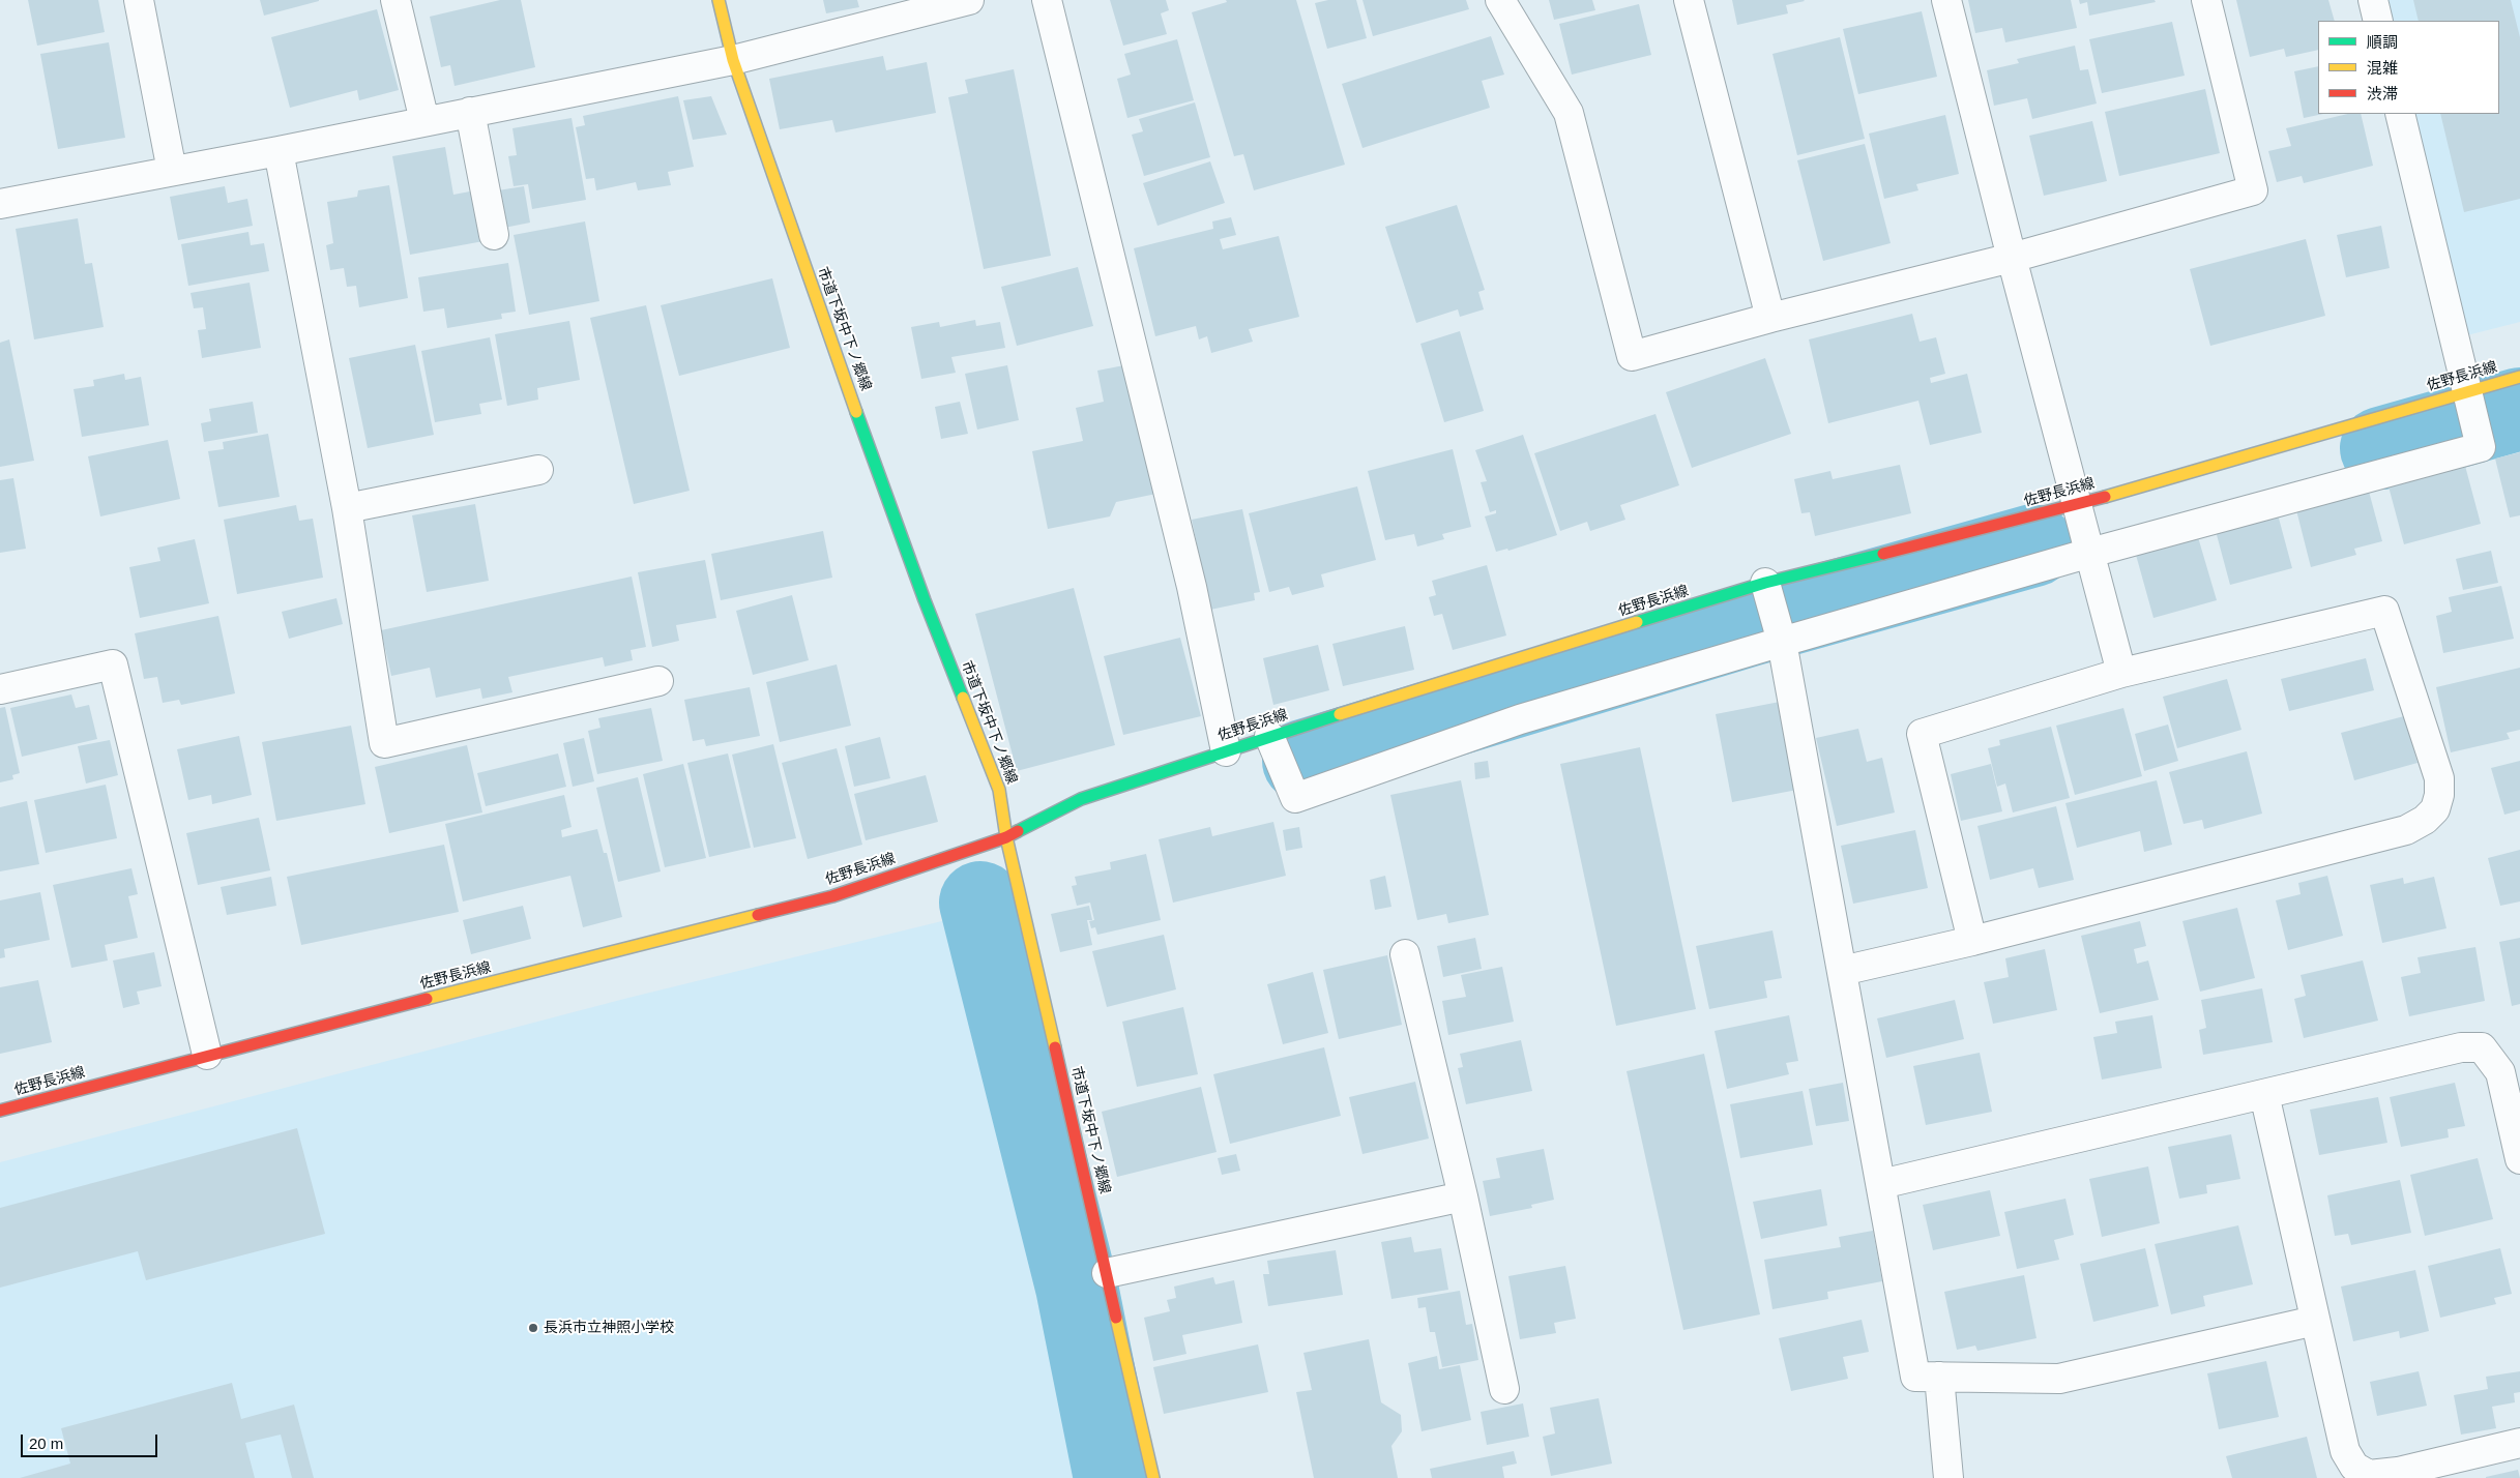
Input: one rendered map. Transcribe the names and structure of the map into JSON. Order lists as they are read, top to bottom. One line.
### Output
{"streets":{"main road":["市道下坂中下ノ郷線","佐野長浜線"]},"crossings":[["市道下坂中下ノ郷線","佐野長浜線"]],"places":["長浜市立神照小学校"],"legend":["順調","混雑","渋滞"],"scale_bar":"20 m"}
